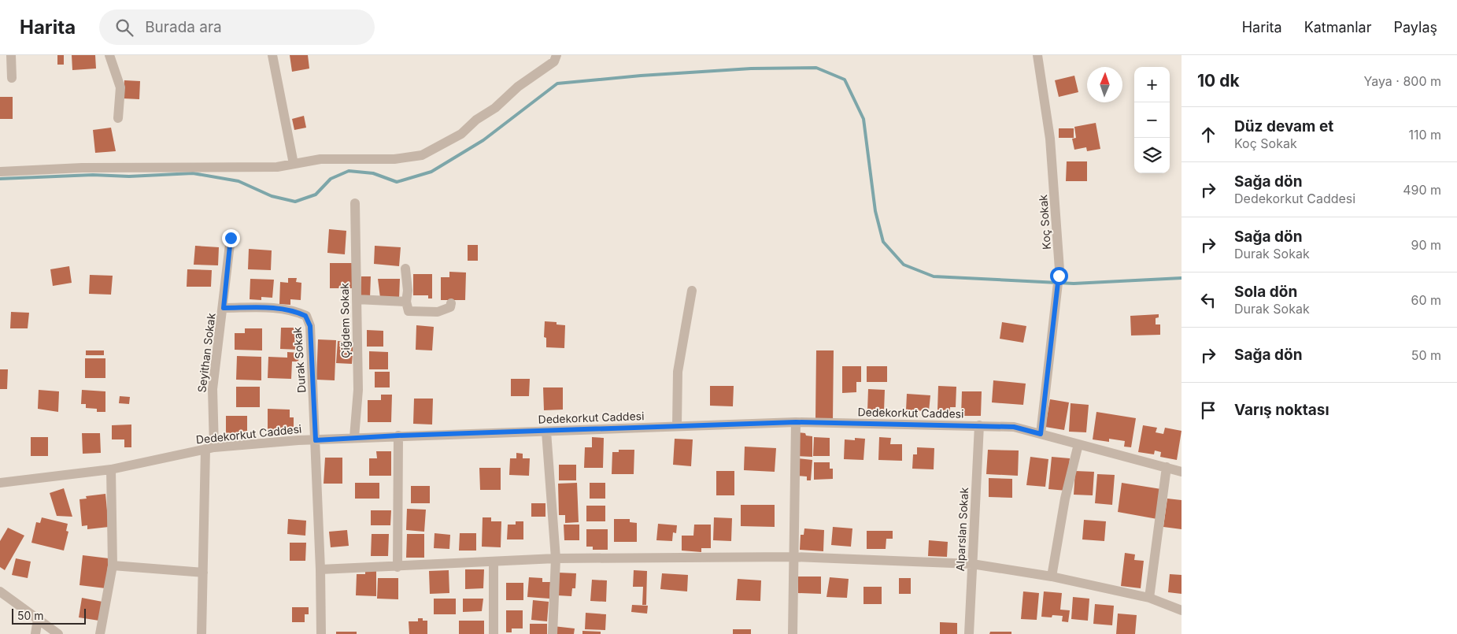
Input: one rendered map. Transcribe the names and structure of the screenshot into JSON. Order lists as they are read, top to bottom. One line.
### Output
{"streets":{"street":["Koç Sokak","Çiğdem Sokak","Seyithan Sokak","Durak Sokak","Dedekorkut Caddesi","Alparslan Sokak"]},"crossings":[["Koç Sokak","Dedekorkut Caddesi"],["Çiğdem Sokak","Dedekorkut Caddesi"],["Seyithan Sokak","Durak Sokak"],["Seyithan Sokak","Dedekorkut Caddesi"],["Durak Sokak","Dedekorkut Caddesi"],["Dedekorkut Caddesi","Alparslan Sokak"]],"scale_bar":"50 m","north":"top","page":{"header":"Harita","search":"Burada ara","nav":["Harita","Katmanlar","Paylaş"],"heading":["10 dk","Yaya · 800 m"],"map_buttons":["+","−"],"list":[["Düz devam et","Koç Sokak","110 m"],["Sağa dön","Dedekorkut Caddesi","490 m"],["Sağa dön","Durak Sokak","90 m"],["Sola dön","Durak Sokak","60 m"],["Sağa dön","50 m"],"Varış noktası"],"scale":"50 m"}}
